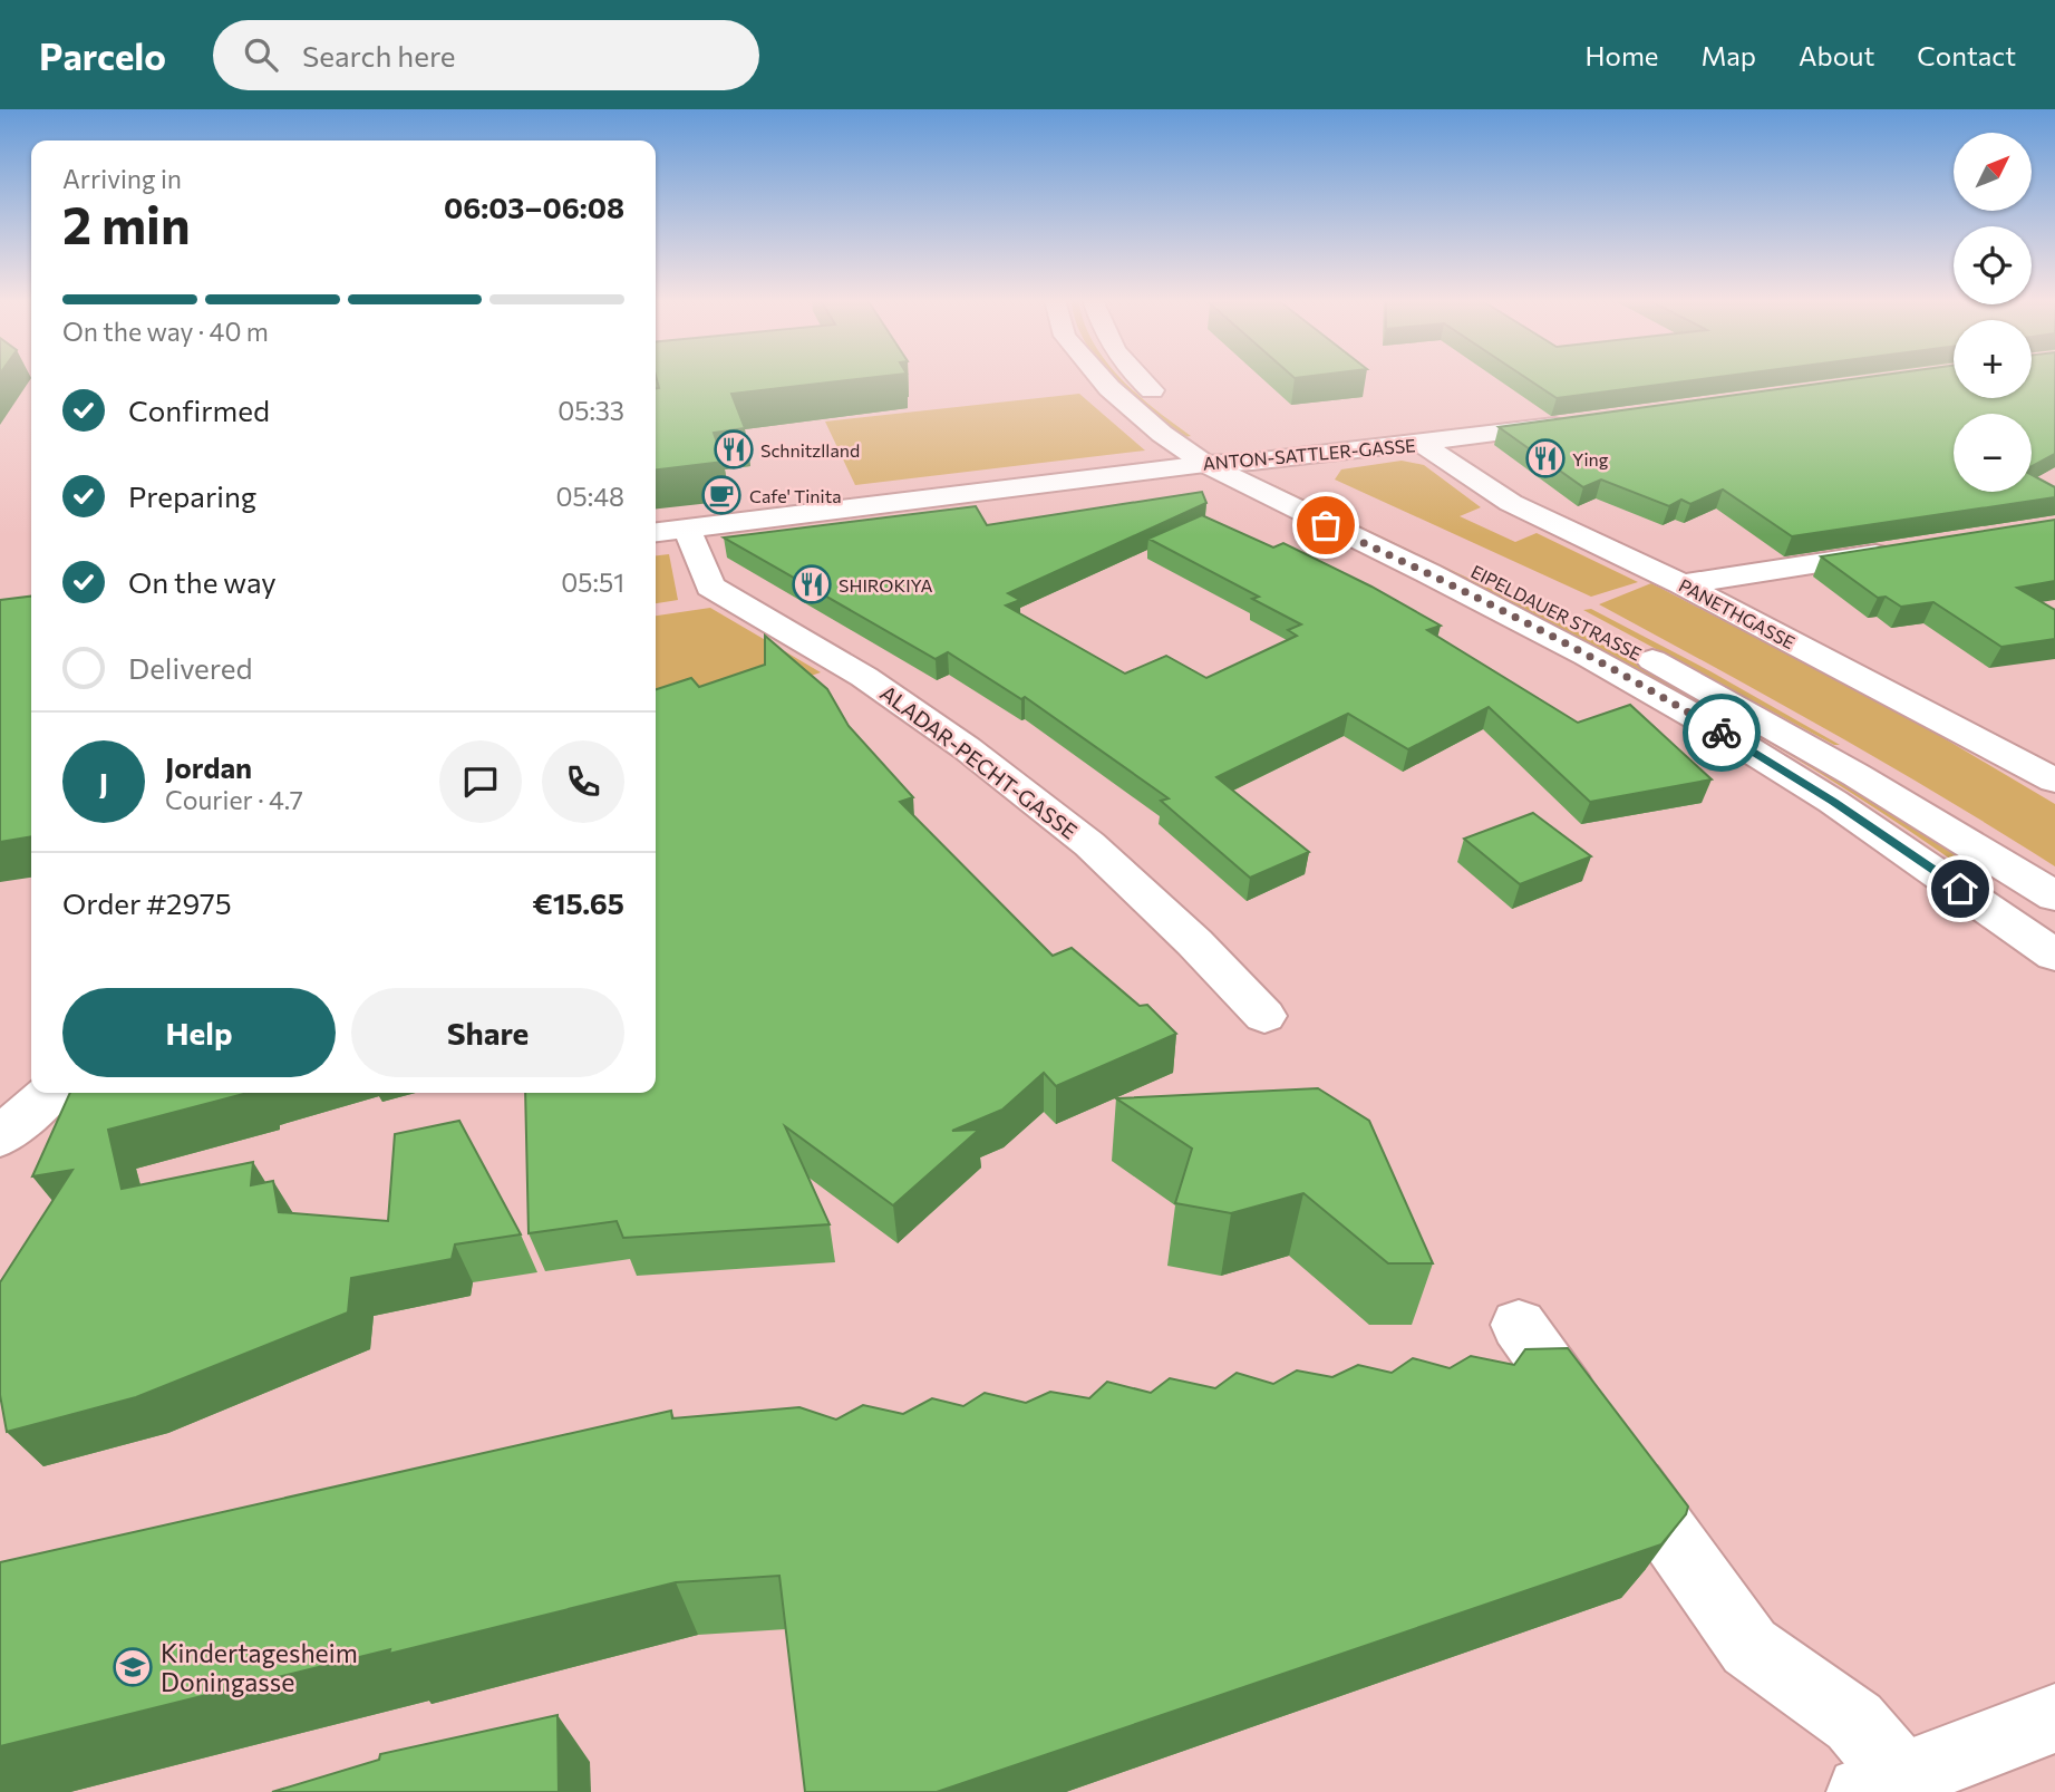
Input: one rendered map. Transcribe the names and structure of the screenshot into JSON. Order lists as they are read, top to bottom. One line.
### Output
{"streets":{"street":["ANTON-SATTLER-GASSE","EIPELDAUER STRASSE","PANETHGASSE","ALADAR-PECHT-GASSE"]},"crossings":[["ANTON-SATTLER-GASSE","EIPELDAUER STRASSE"],["ANTON-SATTLER-GASSE","PANETHGASSE"],["ANTON-SATTLER-GASSE","ALADAR-PECHT-GASSE"]],"places":{"restaurant":["Schnitzlland","Ying","SHIROKIYA"],"cafe":["Cafe' Tinita"],"school or university":["Kindertagesheim Doningasse"]},"north":"top right","page":{"header":"Parcelo","search":"Search here","nav":["Home","Map","About","Contact"],"map_buttons":["+","−"],"heading":["2 min","Arriving in","06:03–06:08"],"panel":["Jordan","Courier · 4.7","Order #2975","€15.65"],"bar":"On the way · 40 m","list":[["Confirmed","05:33"],["Preparing","05:48"],["On the way","05:51"],"Delivered"],"round":"J","buttons":["Help","Share"]}}
